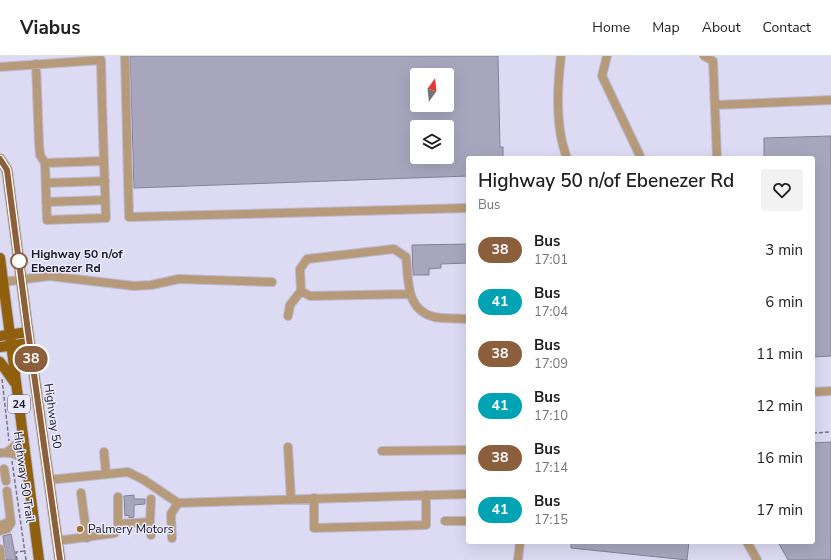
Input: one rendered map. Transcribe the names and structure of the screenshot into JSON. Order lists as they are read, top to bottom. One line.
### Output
{"streets":{"main road":["24","Highway 50"],"path":["Highway 50 Trail"]},"places":["Highway 50 n/of Ebenezer Rd","Palmery Motors"],"lines":["bus line 38"],"north":"top","page":{"header":"Viabus","nav":["Home","Map","About","Contact"],"on_map":"38","heading":["Highway 50 n/of Ebenezer Rd","Bus"],"list":[{"mark":"38","name":"Bus","note":"17:01","value":"3 min"},{"mark":"41","name":"Bus","note":"17:04","value":"6 min"},{"mark":"38","name":"Bus","note":"17:09","value":"11 min"},{"mark":"41","name":"Bus","note":"17:10","value":"12 min"},{"mark":"38","name":"Bus","note":"17:14","value":"16 min"},{"mark":"41","name":"Bus","note":"17:15","value":"17 min"}]}}
